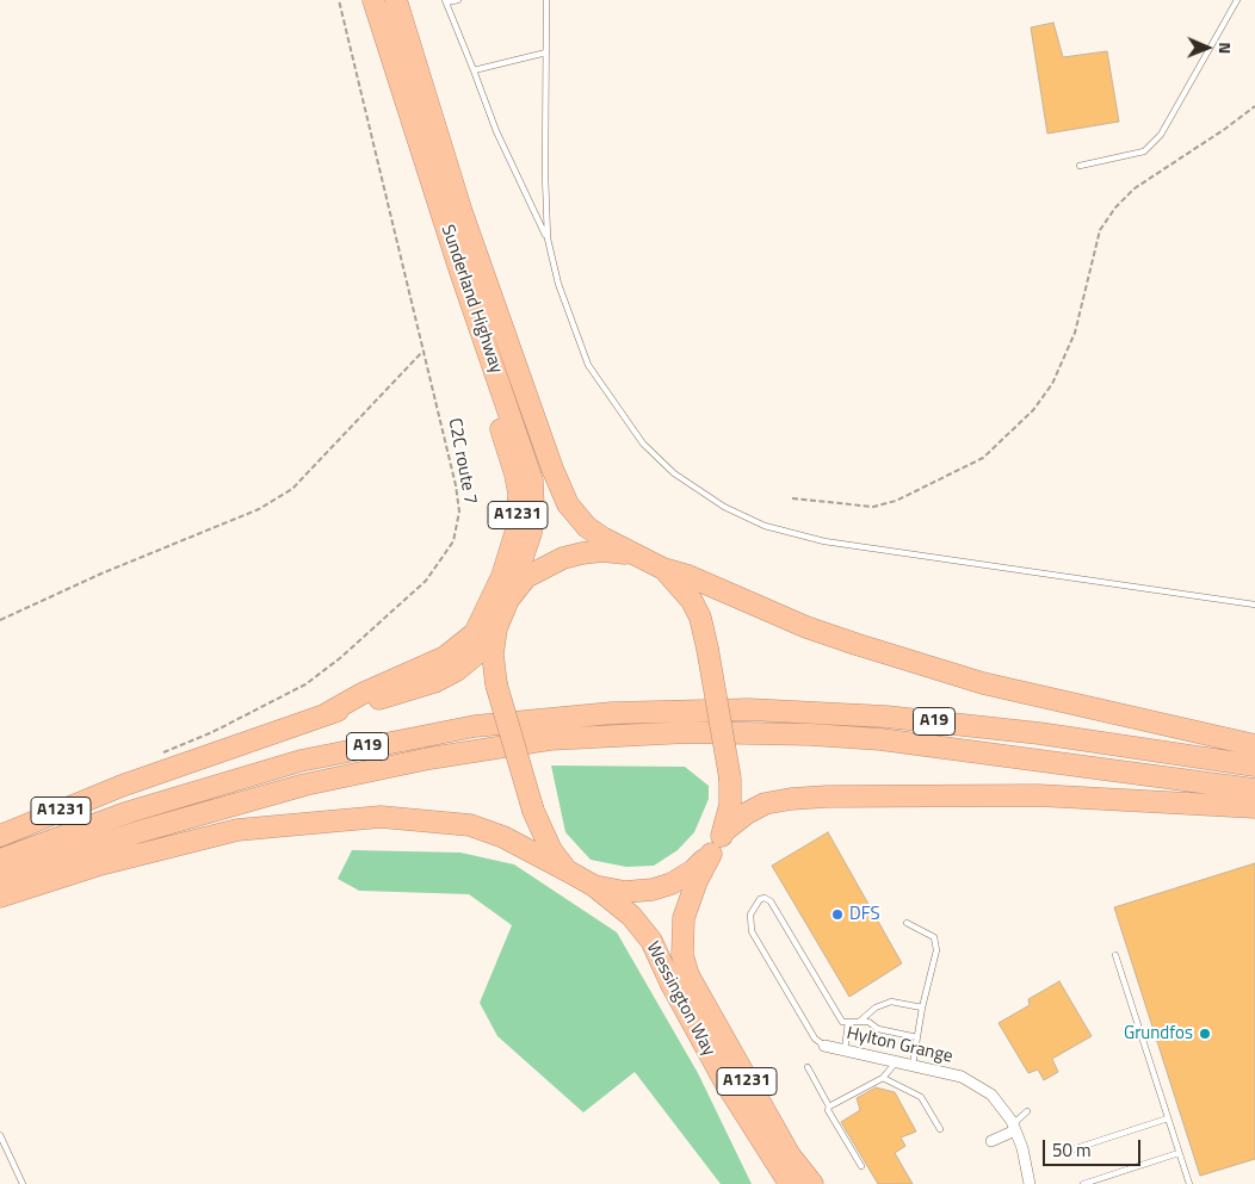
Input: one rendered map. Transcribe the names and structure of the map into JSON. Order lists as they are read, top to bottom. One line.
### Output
{"streets":{"highway":["Sunderland Highway","A1231","A19","Wessington Way"],"street":["Hylton Grange"],"path":["C2C route 7"]},"crossings":[["Sunderland Highway","A1231"],["A1231","Wessington Way"]],"places":["DFS","Grundfos"],"scale_bar":"50 m","north":"right"}
